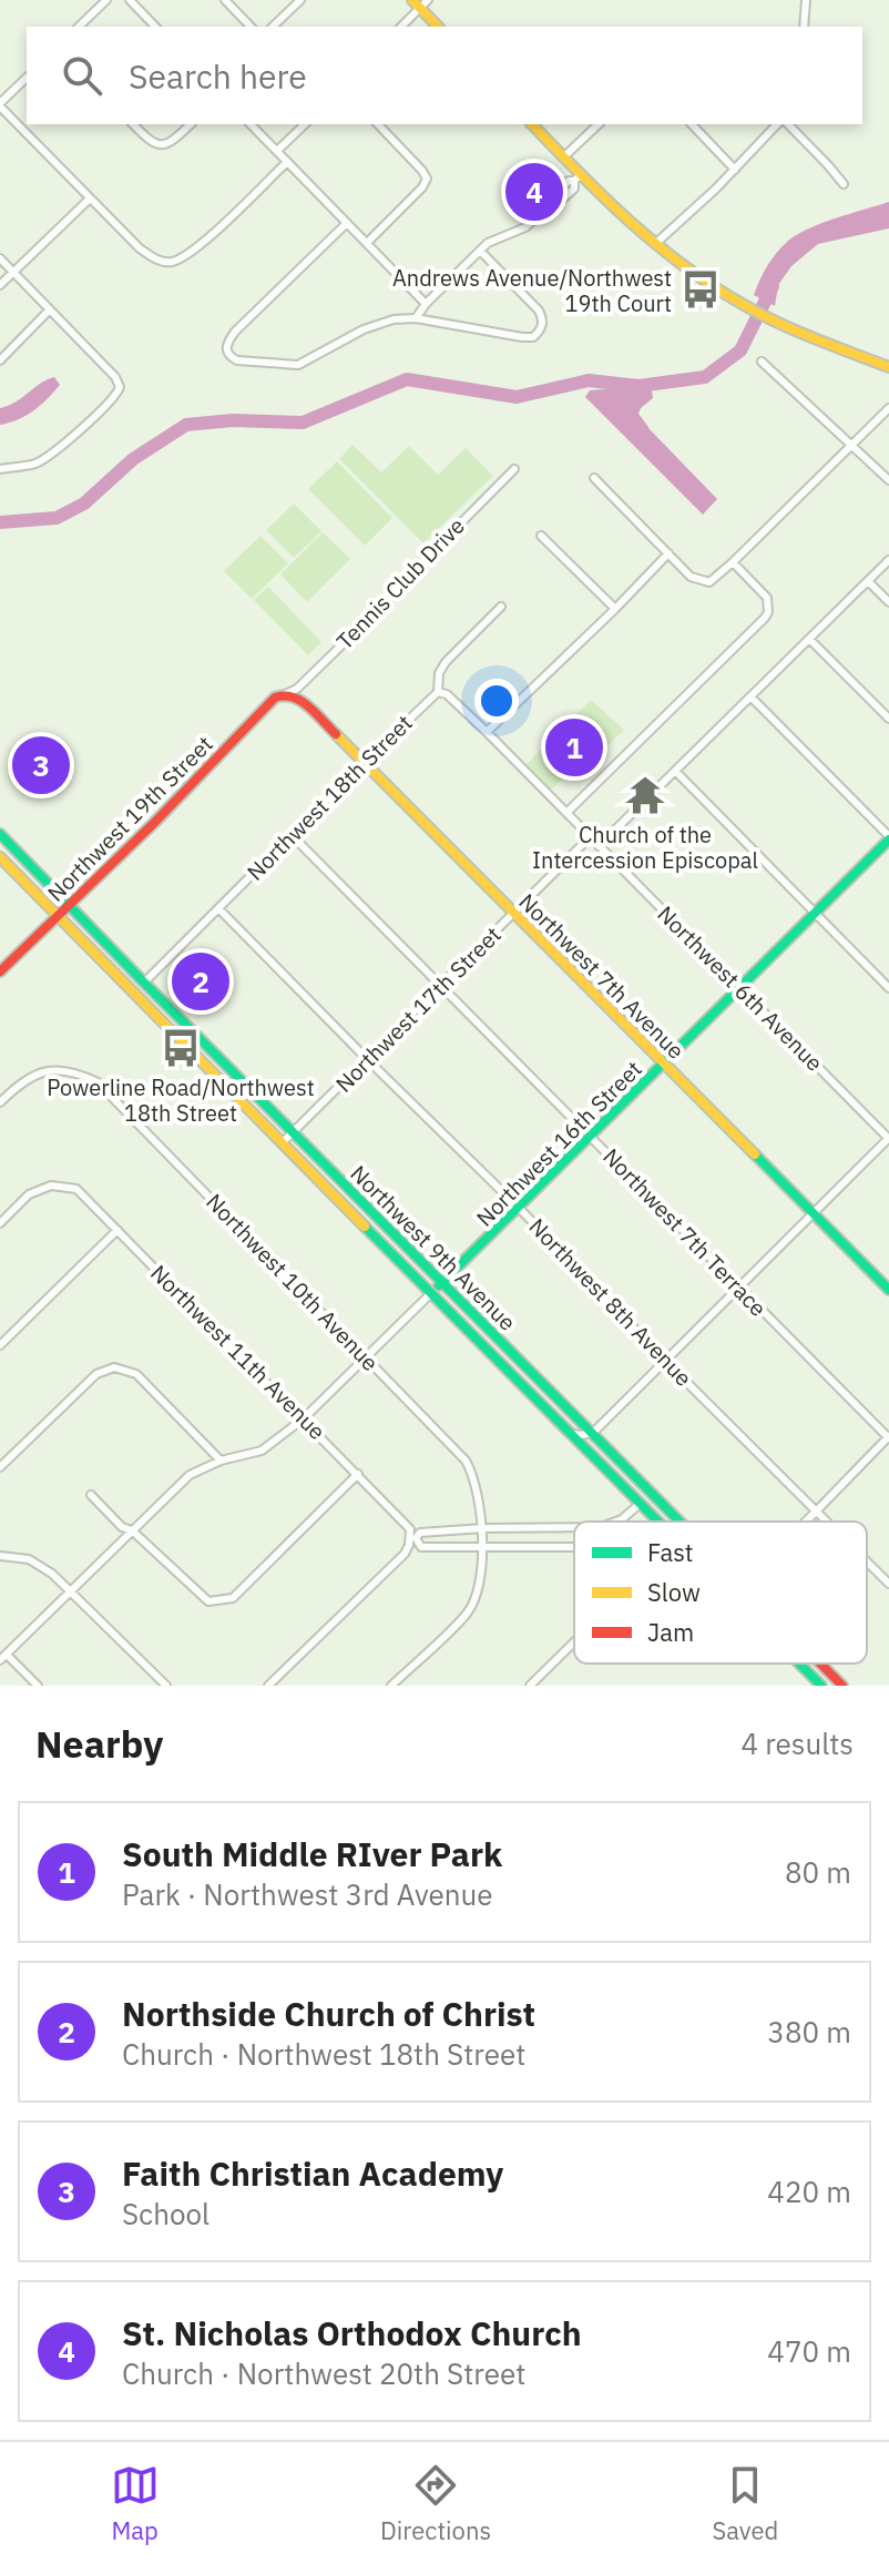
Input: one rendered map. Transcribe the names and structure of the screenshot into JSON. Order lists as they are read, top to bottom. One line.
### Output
{"streets":{"main road":["Northwest 19th Street","Northwest 7th Avenue","Northwest 16th Street","Northwest 9th Avenue"],"street":["Tennis Club Drive","Northwest 18th Street","Northwest 6th Avenue","Northwest 17th Street","Northwest 7th Terrace","Northwest 10th Avenue","Northwest 8th Avenue","Northwest 11th Avenue"]},"crossings":[["Tennis Club Drive","Northwest 19th Street"],["Tennis Club Drive","Northwest 7th Avenue"],["Northwest 18th Street","Northwest 7th Avenue"],["Northwest 18th Street","Northwest 6th Avenue"],["Northwest 18th Street","Northwest 7th Terrace"],["Northwest 18th Street","Northwest 9th Avenue"],["Northwest 18th Street","Northwest 8th Avenue"],["Northwest 19th Street","Northwest 7th Avenue"],["Northwest 19th Street","Northwest 9th Avenue"],["Northwest 7th Avenue","Northwest 17th Street"],["Northwest 7th Avenue","Northwest 16th Street"],["Northwest 6th Avenue","Northwest 17th Street"],["Northwest 6th Avenue","Northwest 16th Street"],["Northwest 17th Street","Northwest 7th Terrace"],["Northwest 17th Street","Northwest 9th Avenue"],["Northwest 17th Street","Northwest 8th Avenue"],["Northwest 16th Street","Northwest 7th Terrace"],["Northwest 16th Street","Northwest 9th Avenue"],["Northwest 16th Street","Northwest 10th Avenue"],["Northwest 16th Street","Northwest 8th Avenue"],["Northwest 16th Street","Northwest 11th Avenue"]],"places":{"bus stop":["Andrews Avenue/Northwest 19th Court","Powerline Road/Northwest 18th Street"],"temple":["Church of the Intercession Episcopal"]},"legend":["Fast","Slow","Jam"],"page":{"search":"Search here","pins":["4","1","3","2"],"heading":["Nearby","4 results"],"list":[{"mark":"1","name":"South Middle RIver Park","note":"Park · Northwest 3rd Avenue","value":"80 m"},{"mark":"2","name":"Northside Church of Christ","note":"Church · Northwest 18th Street","value":"380 m"},{"mark":"3","name":"Faith Christian Academy","note":"School","value":"420 m"},{"mark":"4","name":"St. Nicholas Orthodox Church","note":"Church · Northwest 20th Street","value":"470 m"}],"nav":["Map","Directions","Saved"]}}
